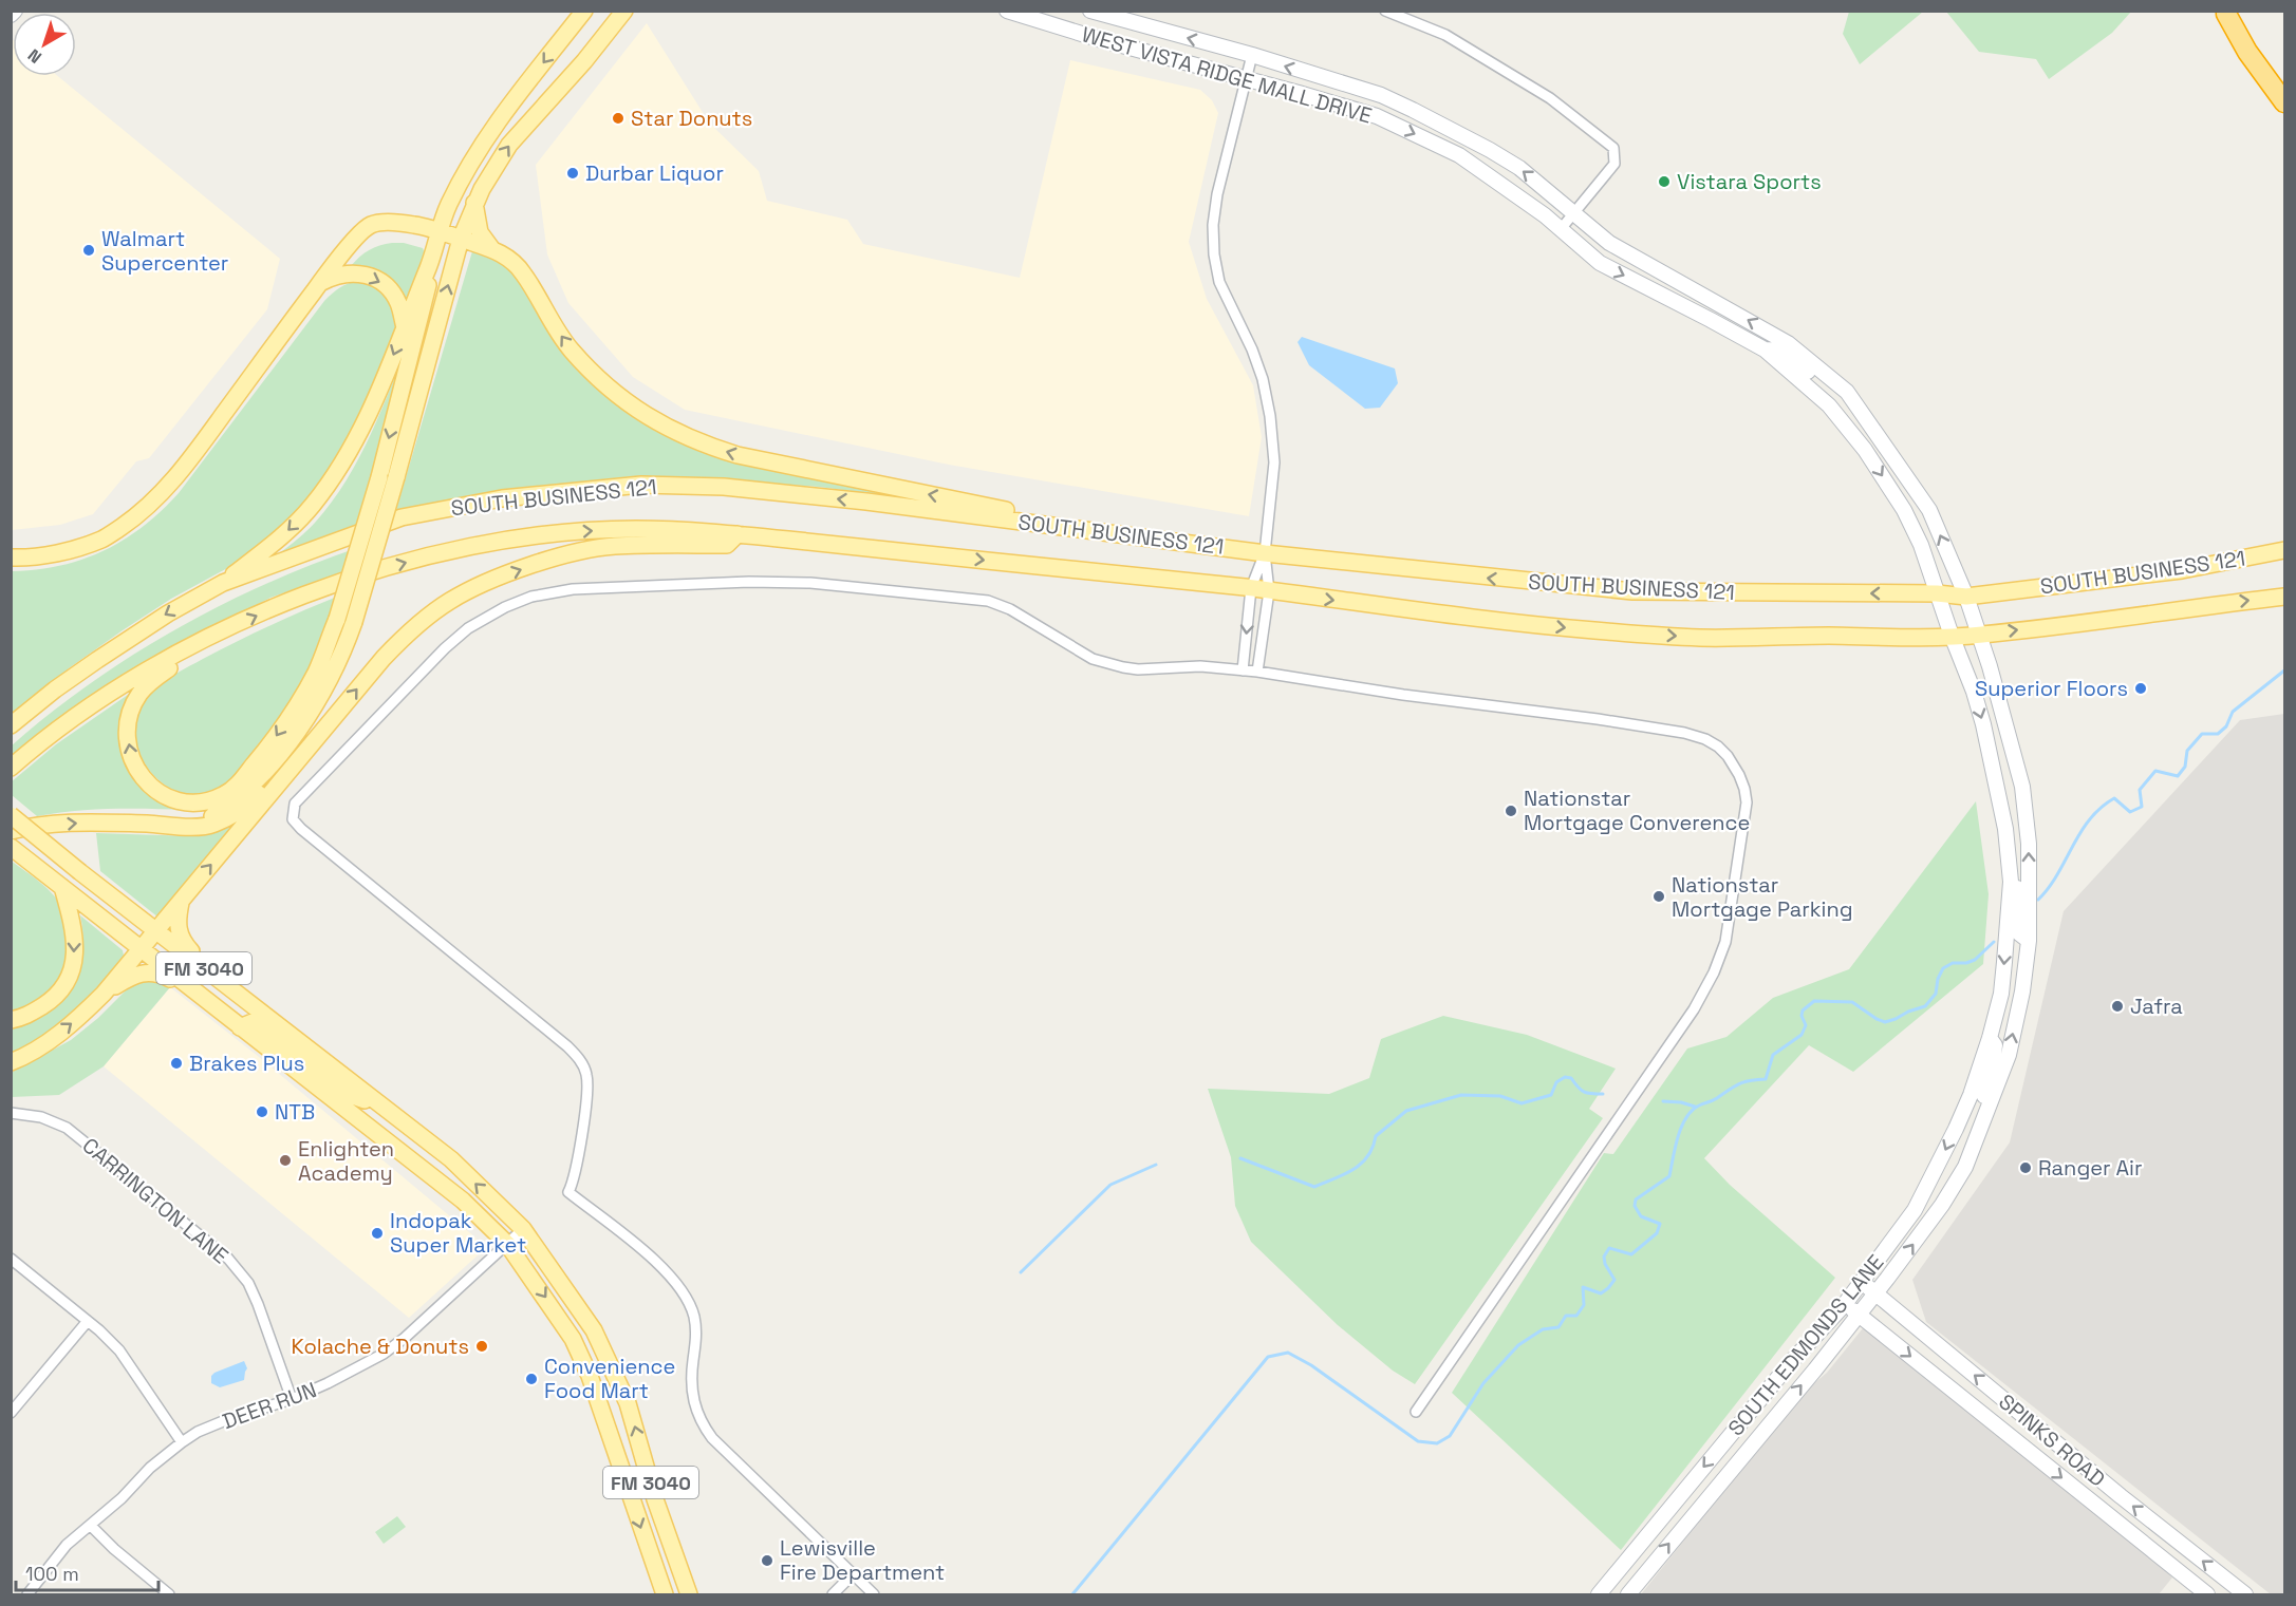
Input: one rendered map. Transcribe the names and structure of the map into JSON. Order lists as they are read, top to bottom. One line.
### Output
{"streets":{"main road":["WEST VISTA RIDGE MALL DRIVE","SOUTH BUSINESS 121","FM 3040","SOUTH EDMONDS LANE","SPINKS ROAD"],"street":["CARRINGTON LANE","DEER RUN"]},"crossings":[["WEST VISTA RIDGE MALL DRIVE","SOUTH BUSINESS 121"],["WEST VISTA RIDGE MALL DRIVE","SOUTH EDMONDS LANE"],["SOUTH BUSINESS 121","SOUTH EDMONDS LANE"],["FM 3040","DEER RUN"],["CARRINGTON LANE","DEER RUN"],["SOUTH EDMONDS LANE","SPINKS ROAD"]],"places":["Star Donuts","Durbar Liquor","Vistara Sports","Walmart Supercenter","Superior Floors","Nationstar Mortgage Converence","Nationstar Mortgage Parking","Jafra","Brakes Plus","NTB","Enlighten Academy","Ranger Air","Indopak Super Market","Kolache & Donuts","Convenience Food Mart","Lewisville Fire Department"],"scale_bar":"100 m","north":"bottom left"}
